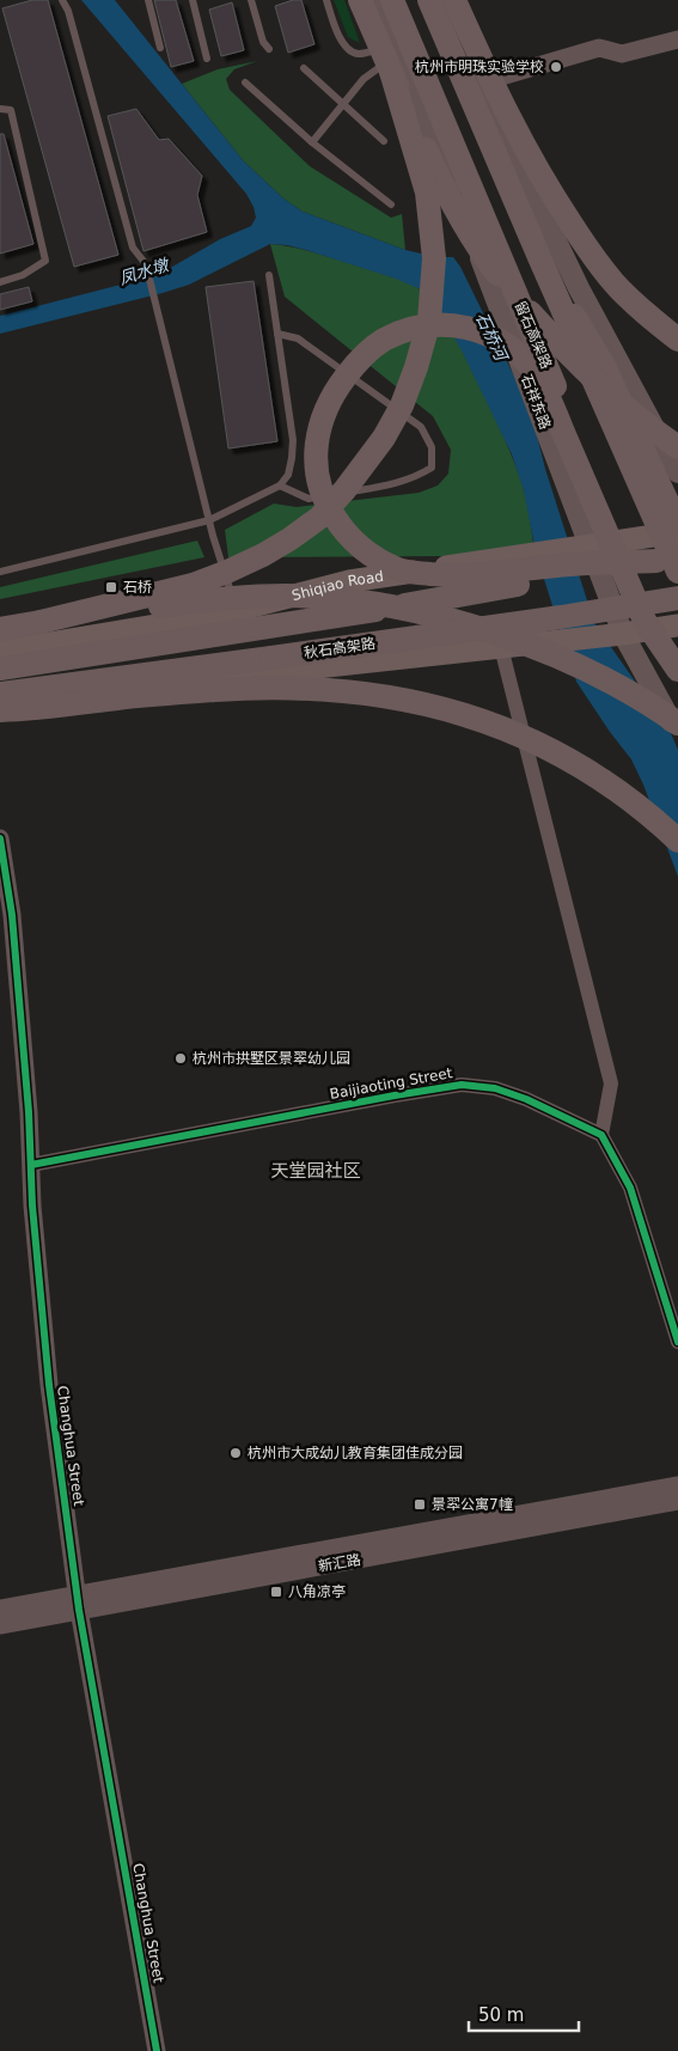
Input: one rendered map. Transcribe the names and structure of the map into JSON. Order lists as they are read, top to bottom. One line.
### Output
{"streets":{"highway":["留石高架路","秋石高架路"],"main road":["石祥东路","Shiqiao Road"],"street":["Baijiaoting Street","Changhua Street","新汇路"]},"crossings":[["石祥东路","Shiqiao Road"],["Baijiaoting Street","Changhua Street"],["Changhua Street","新汇路"]],"districts":["天堂园社区"],"water":["凤水墩","石桥河"],"places":{"other":["杭州市明珠实验学校","杭州市拱墅区景翠幼儿园","杭州市大成幼儿教育集团佳成分园"],"transit":["石桥","景翆公寓7幢","八角凉亭"]},"scale_bar":"50 m"}
